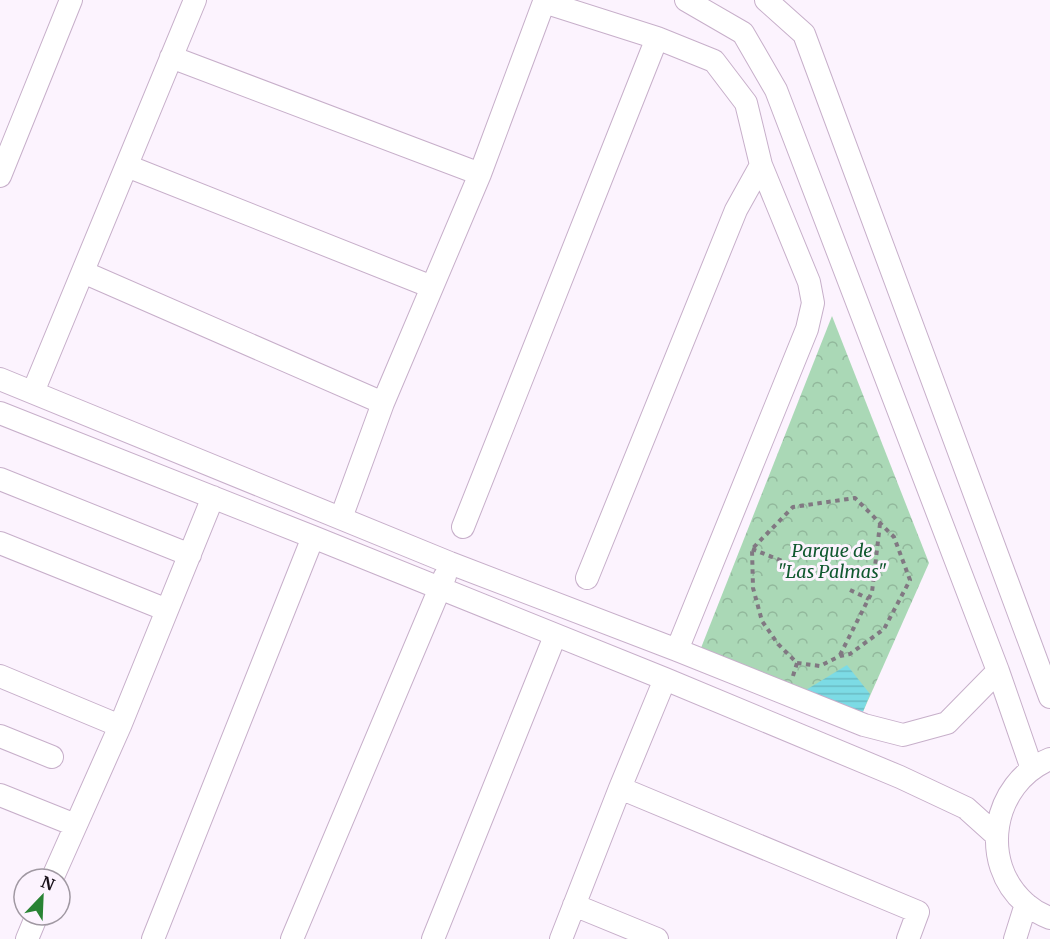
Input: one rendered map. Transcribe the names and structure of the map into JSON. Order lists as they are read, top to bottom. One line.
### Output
{"parks":["Parque de \"Las Palmas\""],"north":"top right"}
